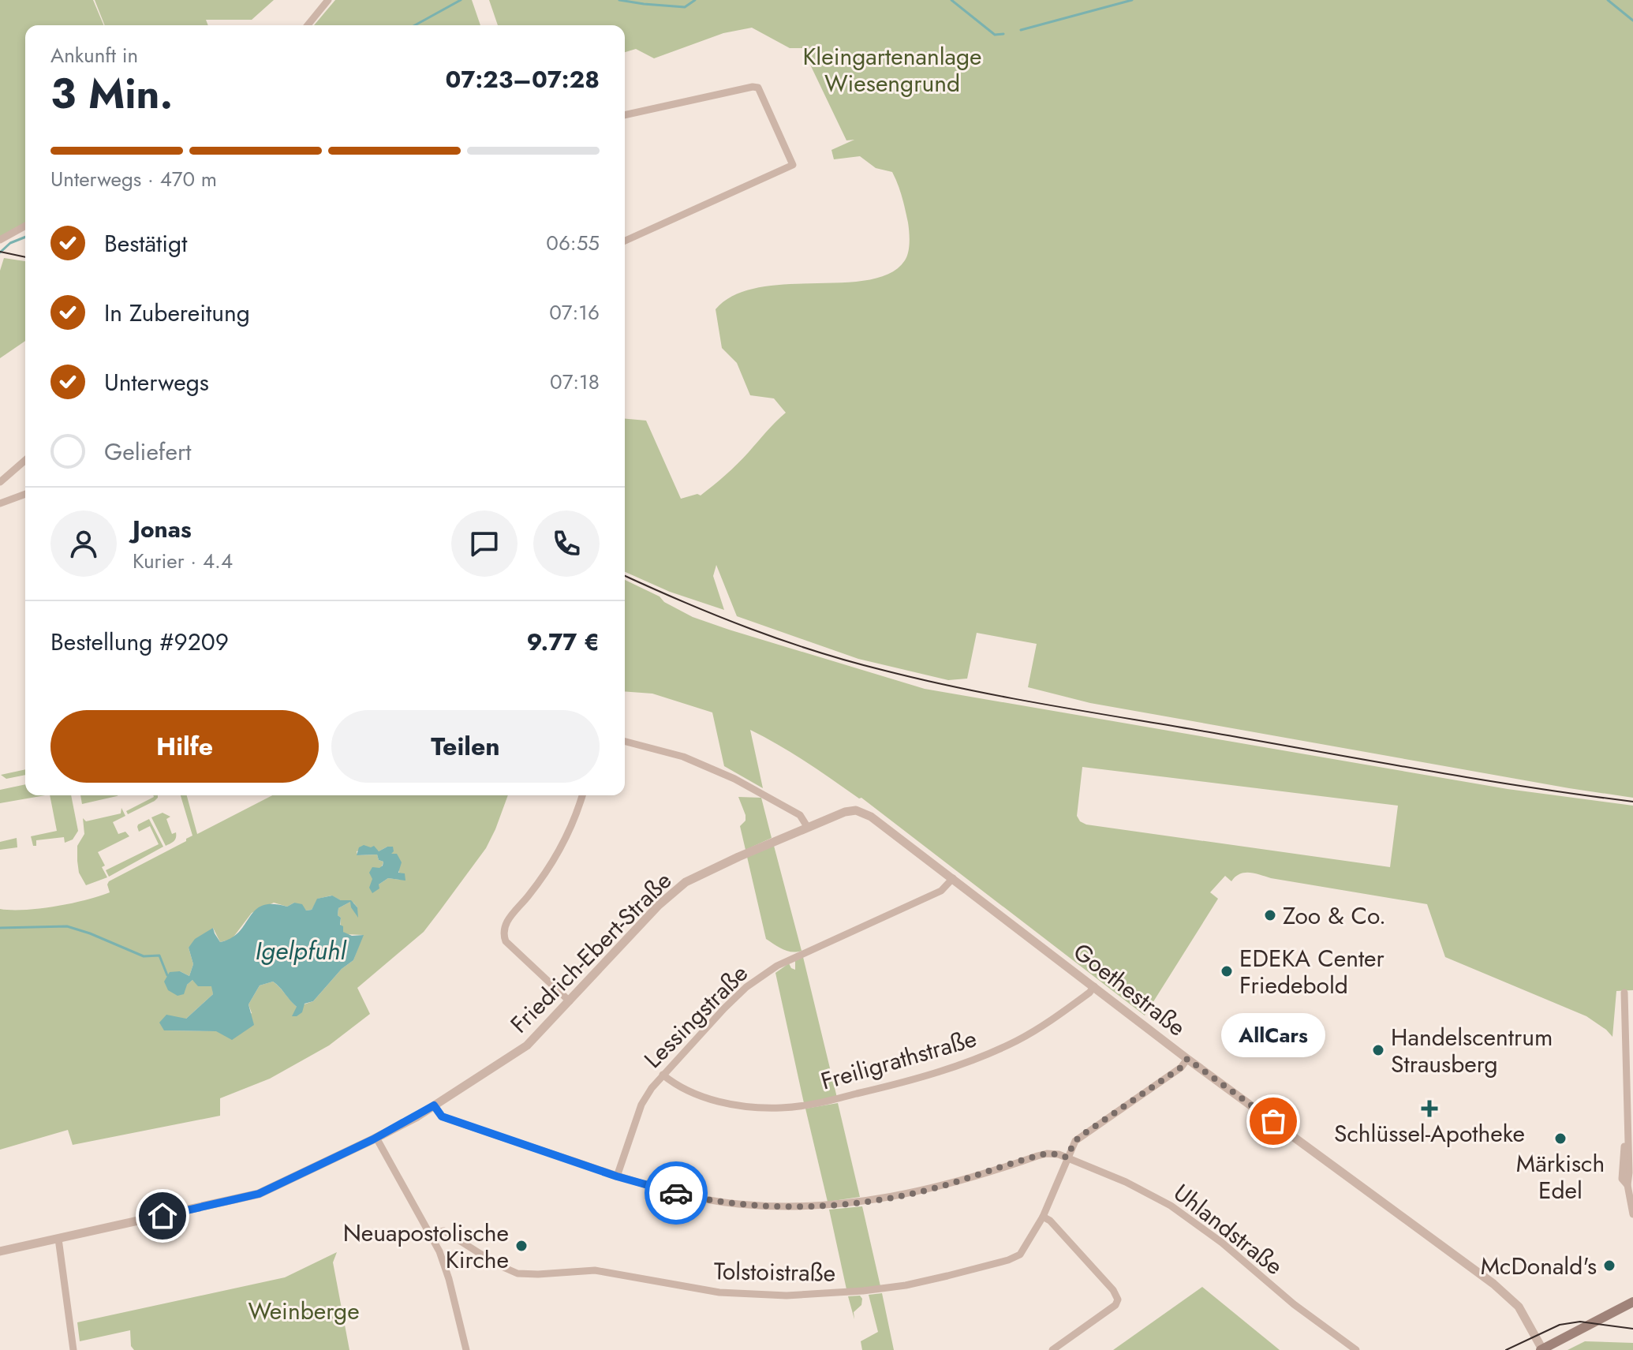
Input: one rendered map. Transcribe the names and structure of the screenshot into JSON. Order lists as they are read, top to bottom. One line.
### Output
{"streets":{"street":["Friedrich-Ebert-Straße","Goethestraße","Lessingstraße","Freiligrathstraße","Uhlandstraße","Tolstoistraße"]},"crossings":[["Friedrich-Ebert-Straße","Goethestraße"],["Goethestraße","Lessingstraße"],["Goethestraße","Freiligrathstraße"],["Goethestraße","Tolstoistraße"],["Lessingstraße","Freiligrathstraße"],["Uhlandstraße","Tolstoistraße"]],"water":["Igelpfuhl"],"parks":["Kleingartenanlage Wiesengrund","Weinberge"],"places":{"other":["Zoo & Co.","EDEKA Center Friedebold","Handelscentrum Strausberg","AllCars","Märkisch Edel","Neuapostolische Kirche","McDonald's"],"health":["Schlüssel-Apotheke"]},"page":{"heading":["3 Min.","Ankunft in","07:23–07:28"],"panel":["Jonas","Kurier · 4.4","Bestellung #9209","9.77 €"],"bar":"Unterwegs · 470 m","list":[["Bestätigt","06:55"],["In Zubereitung","07:16"],["Unterwegs","07:18"],"Geliefert"],"buttons":["Hilfe","Teilen"],"bubble":"AllCars"}}
